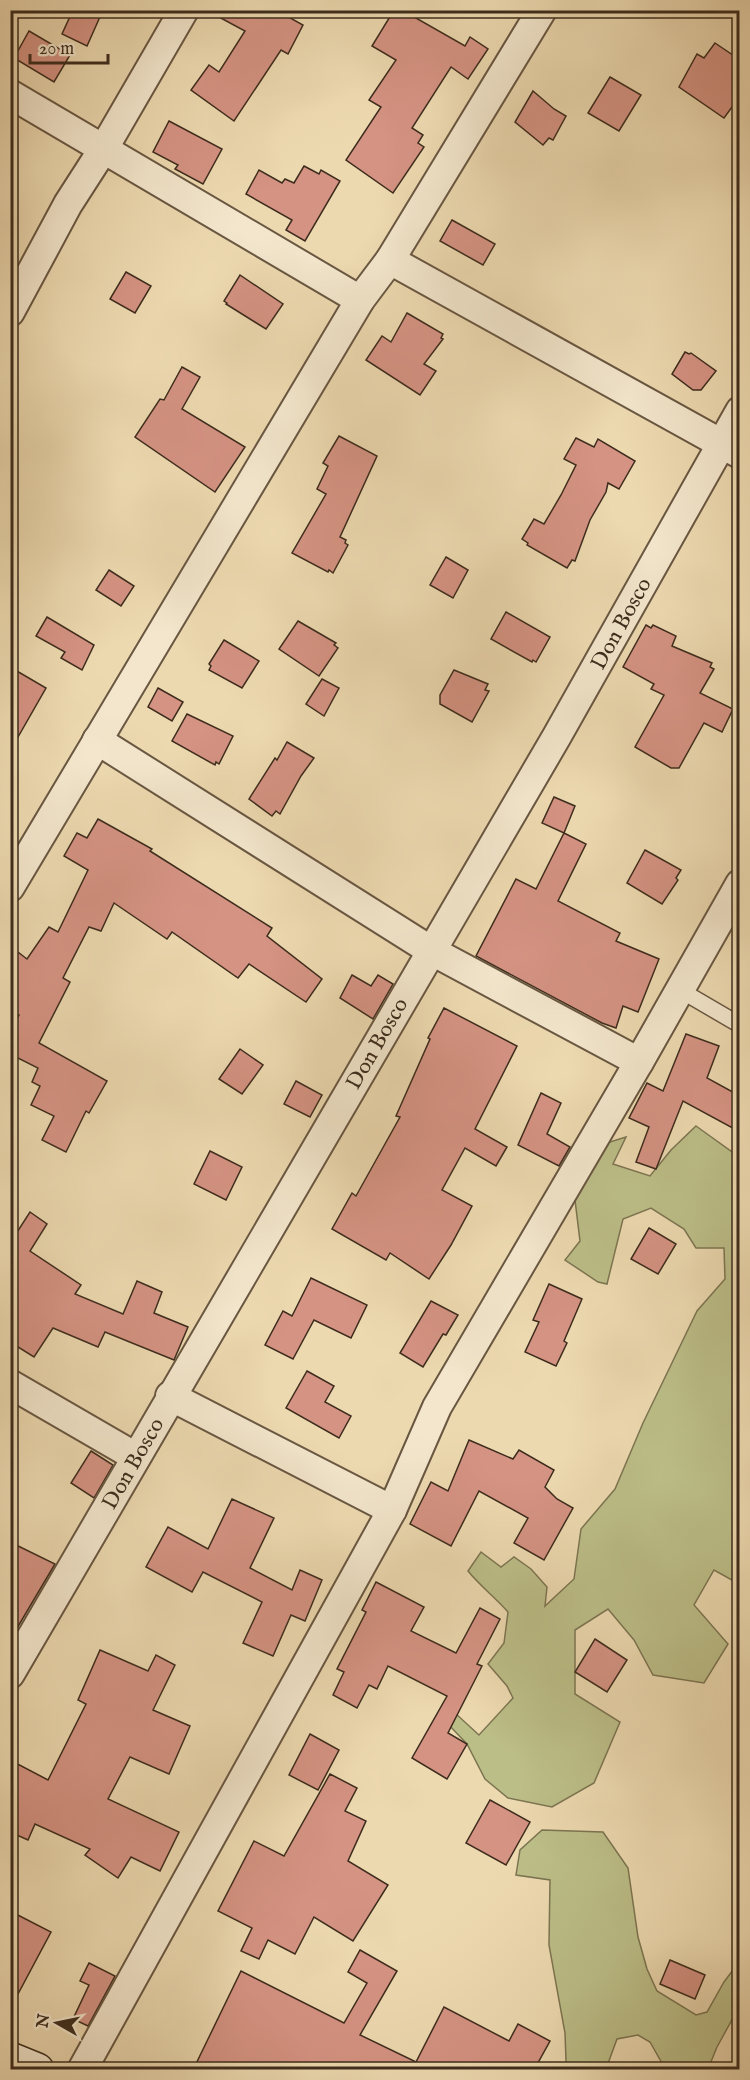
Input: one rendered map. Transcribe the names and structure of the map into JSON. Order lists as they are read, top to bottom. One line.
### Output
{"streets":{"street":["Don Bosco"]},"scale_bar":"20 m","north":"left"}
